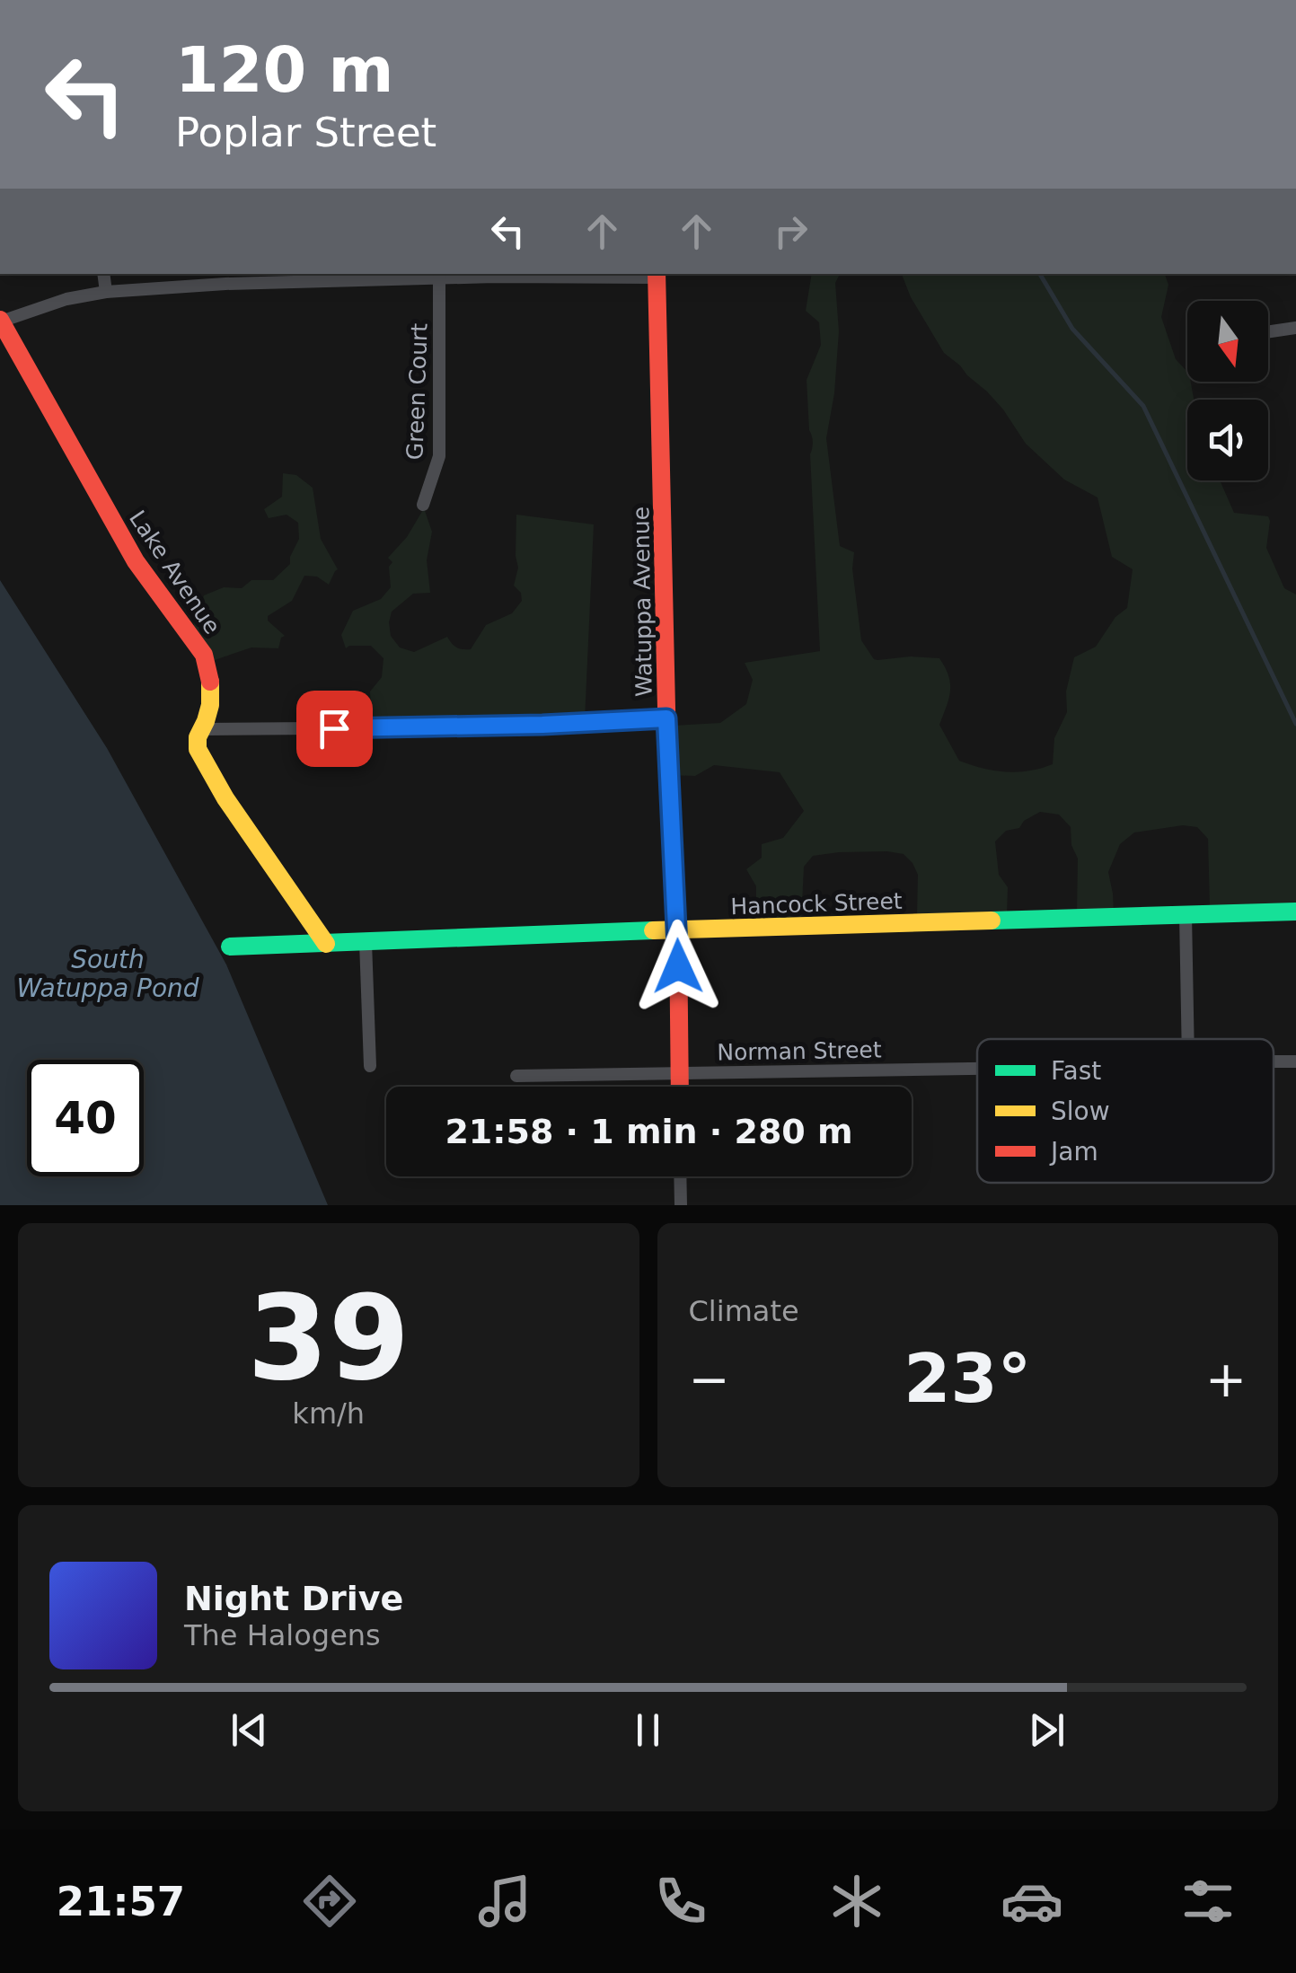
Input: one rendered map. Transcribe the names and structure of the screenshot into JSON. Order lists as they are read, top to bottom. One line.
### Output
{"streets":{"street":["Green Court","Lake Avenue","Watuppa Avenue","Hancock Street","Norman Street"]},"crossings":[["Lake Avenue","Hancock Street"],["Watuppa Avenue","Hancock Street"],["Watuppa Avenue","Norman Street"]],"water":["South Watuppa Pond"],"legend":["Fast","Slow","Jam"],"north":"bottom","page":{"turn":["120 m","Poplar Street"],"limit":"40","trip":"21:58 · 1 min · 280 m","tile":[["39","km/h"],"Climate"],"heat":["−","23°","+"],"song":["Night Drive","The Halogens"],"tabs":"21:57"}}
